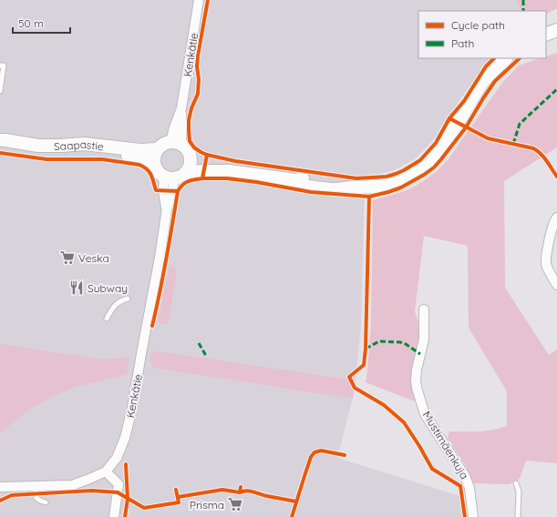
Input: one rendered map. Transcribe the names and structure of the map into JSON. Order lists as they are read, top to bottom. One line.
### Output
{"streets":{"main road":["Saapastie"],"street":["Kenkätie","Mustimäenkuja"]},"crossings":[["Kenkätie","Saapastie"]],"places":{"supermarket":["Veska","Prisma"],"restaurant":["Subway"]},"legend":["Cycle path","Path"],"scale_bar":"50 m"}
